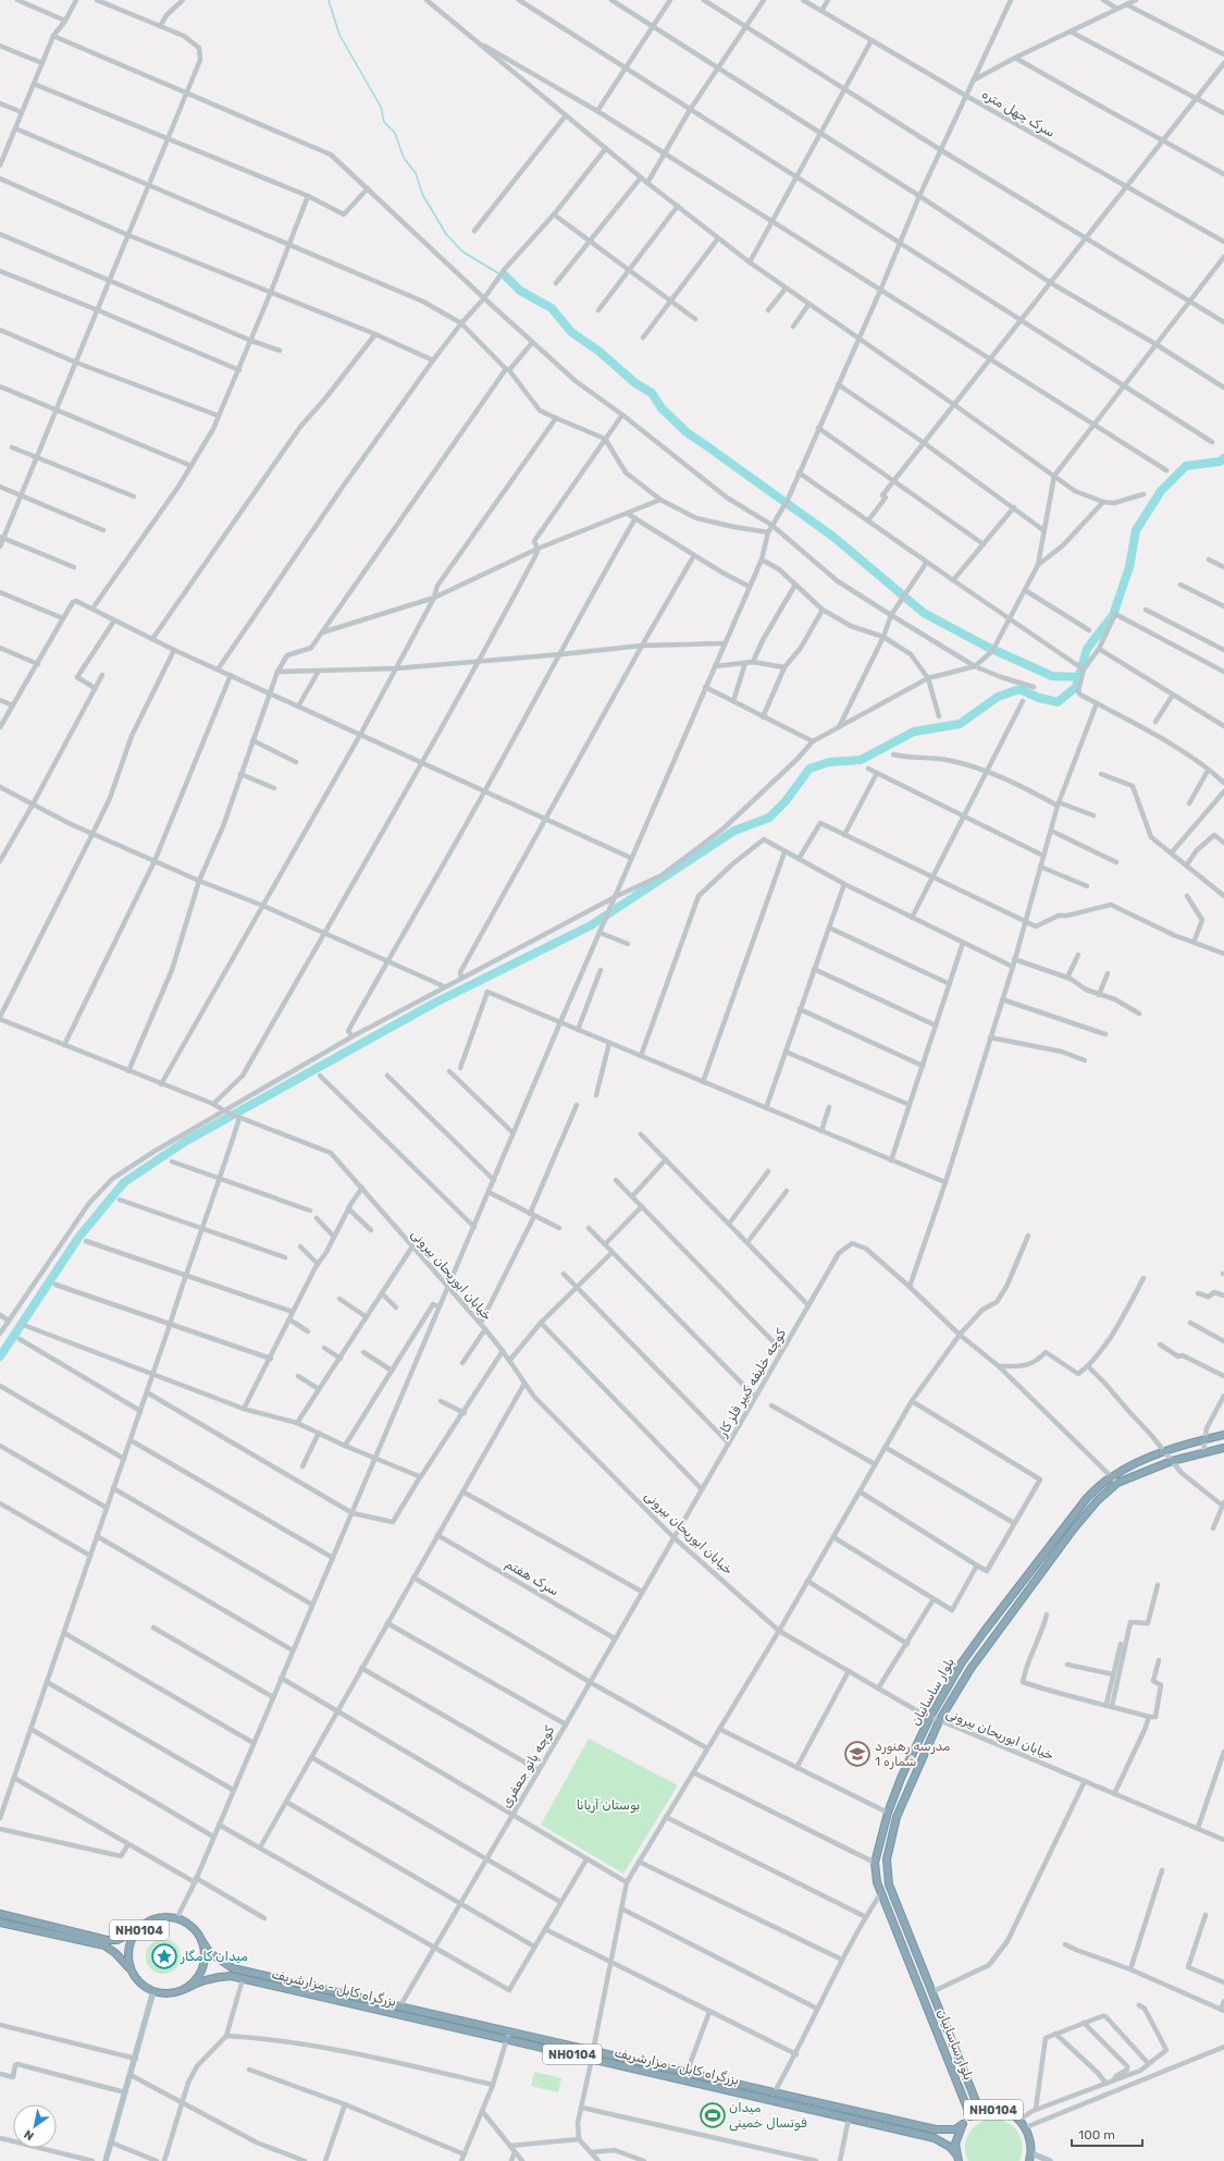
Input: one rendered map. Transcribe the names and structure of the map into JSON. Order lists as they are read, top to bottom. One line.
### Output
{"streets":{"highway":["بلوار ساسانیان","NH0104","بزرگراه کابل - مزارشریف"],"street":["سرک چهل متره","خیابان ابوریحان بیرونی","کوچه خلیفه کبیر فلز کار","سرک هفتم","کوچه پاتو جعفری"]},"crossings":[["خیابان ابوریحان بیرونی","کوچه خلیفه کبیر فلز کار"],["خیابان ابوریحان بیرونی","بلوار ساسانیان"],["خیابان ابوریحان بیرونی","کوچه پاتو جعفری"],["کوچه خلیفه کبیر فلز کار","کوچه پاتو جعفری"],["سرک هفتم","کوچه پاتو جعفری"],["بلوار ساسانیان","NH0104"],["کوچه پاتو جعفری","بزرگراه کابل - مزارشریف"],["NH0104","بزرگراه کابل - مزارشریف"]],"parks":["بوستان آریانا"],"places":{"school or university":["مدرسه رهنورد شماره 1"],"place":["میدان کامگار"],"sports":["میدان فوتسال خمینی"]},"scale_bar":"100 m","north":"bottom left"}
